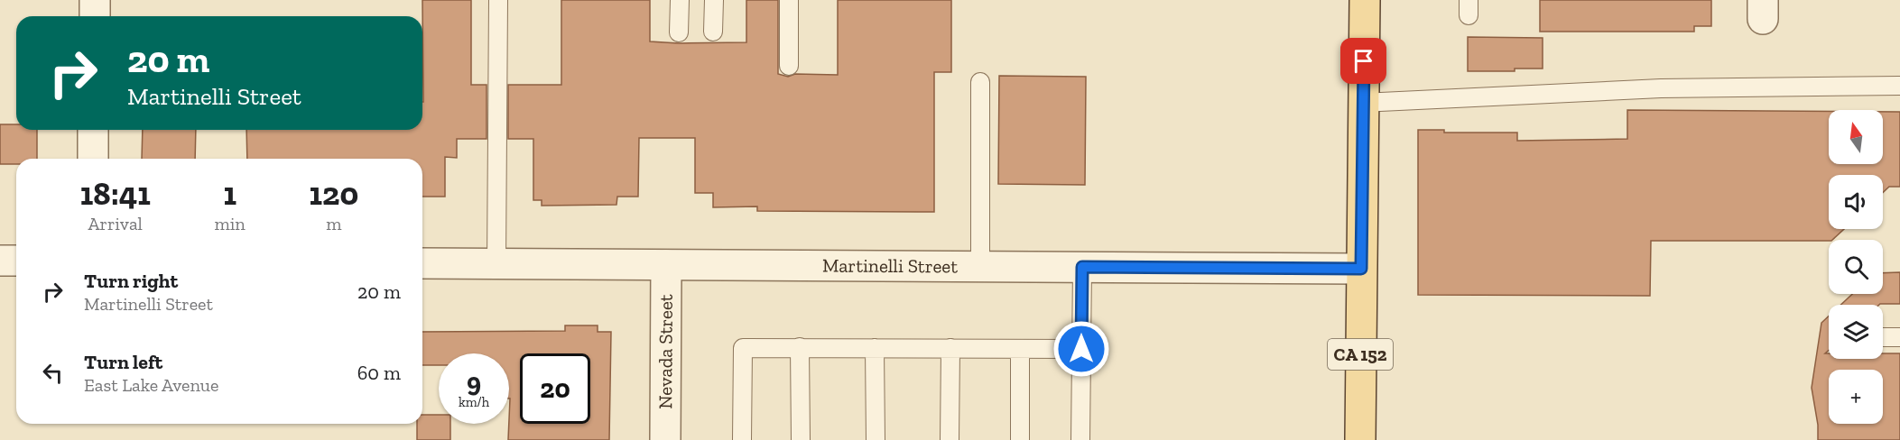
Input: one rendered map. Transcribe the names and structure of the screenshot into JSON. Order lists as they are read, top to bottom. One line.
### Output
{"streets":{"main road":["CA 152"],"street":["Martinelli Street","Nevada Street"]},"crossings":[["Martinelli Street","Nevada Street"],["Martinelli Street","CA 152"]],"north":"top","page":{"turn":["20 m","Martinelli Street"],"map_buttons":"+","eta":["18:41","Arrival","1","min","120","m"],"list":[{"name":"Turn right","note":"Martinelli Street","value":"20 m"},{"name":"Turn left","note":"East Lake Avenue","value":"60 m"}],"speed":"9 km/h","limit":"20"}}
